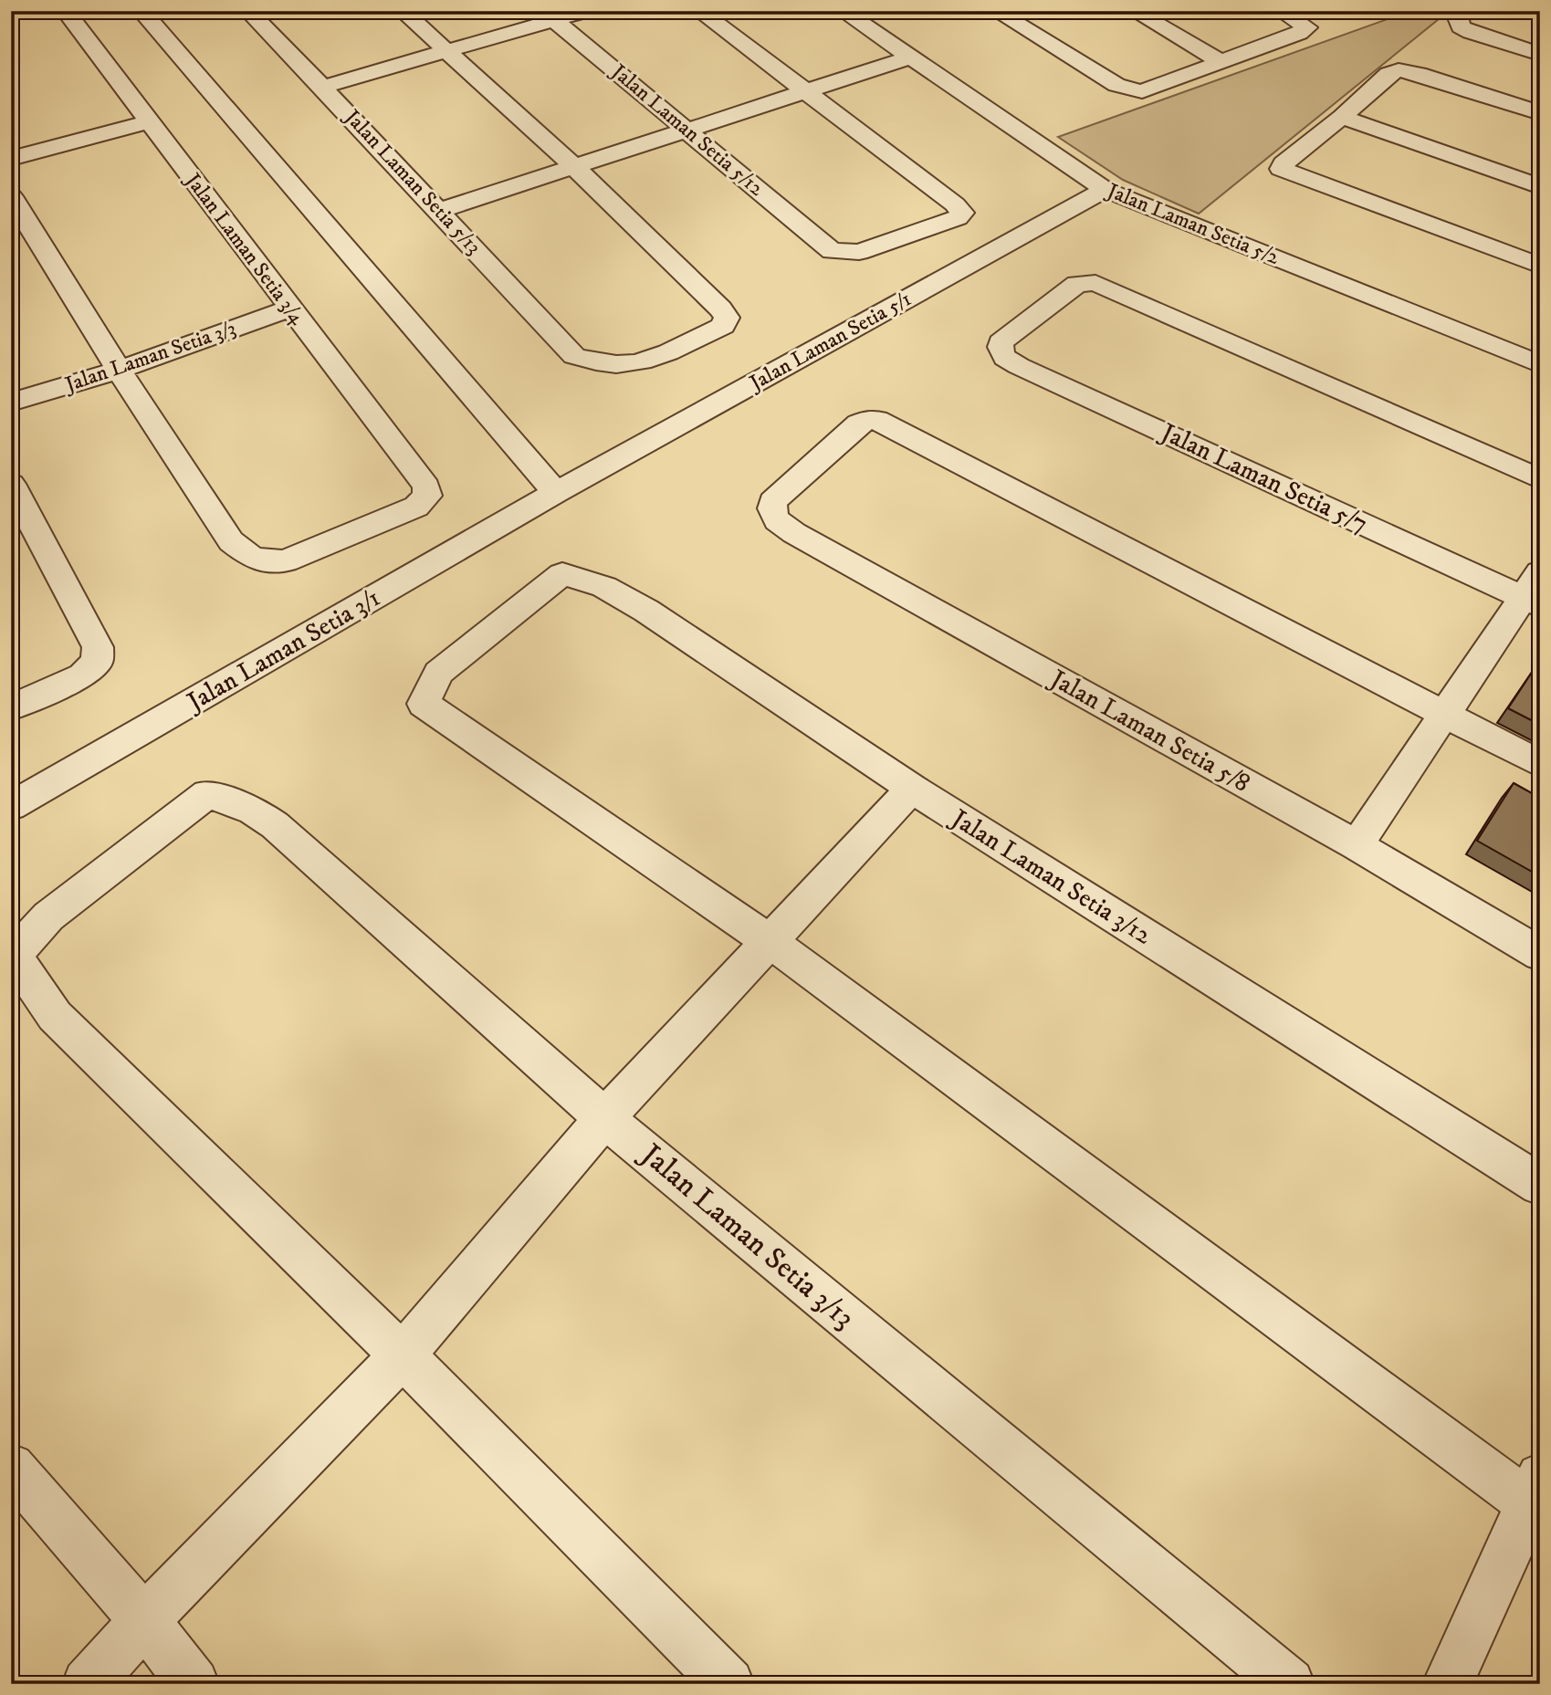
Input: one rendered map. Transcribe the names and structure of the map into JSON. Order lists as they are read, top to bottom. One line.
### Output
{"streets":{"street":["Jalan Laman Setia 5/12","Jalan Laman Setia 5/13","Jalan Laman Setia 5/2","Jalan Laman Setia 3/4","Jalan Laman Setia 5/1","Jalan Laman Setia 3/3","Jalan Laman Setia 5/7","Jalan Laman Setia 3/1","Jalan Laman Setia 5/8","Jalan Laman Setia 3/12","Jalan Laman Setia 3/13"]},"crossings":[["Jalan Laman Setia 5/2","Jalan Laman Setia 5/1"],["Jalan Laman Setia 3/4","Jalan Laman Setia 3/3"],["Jalan Laman Setia 5/1","Jalan Laman Setia 3/1"]]}
